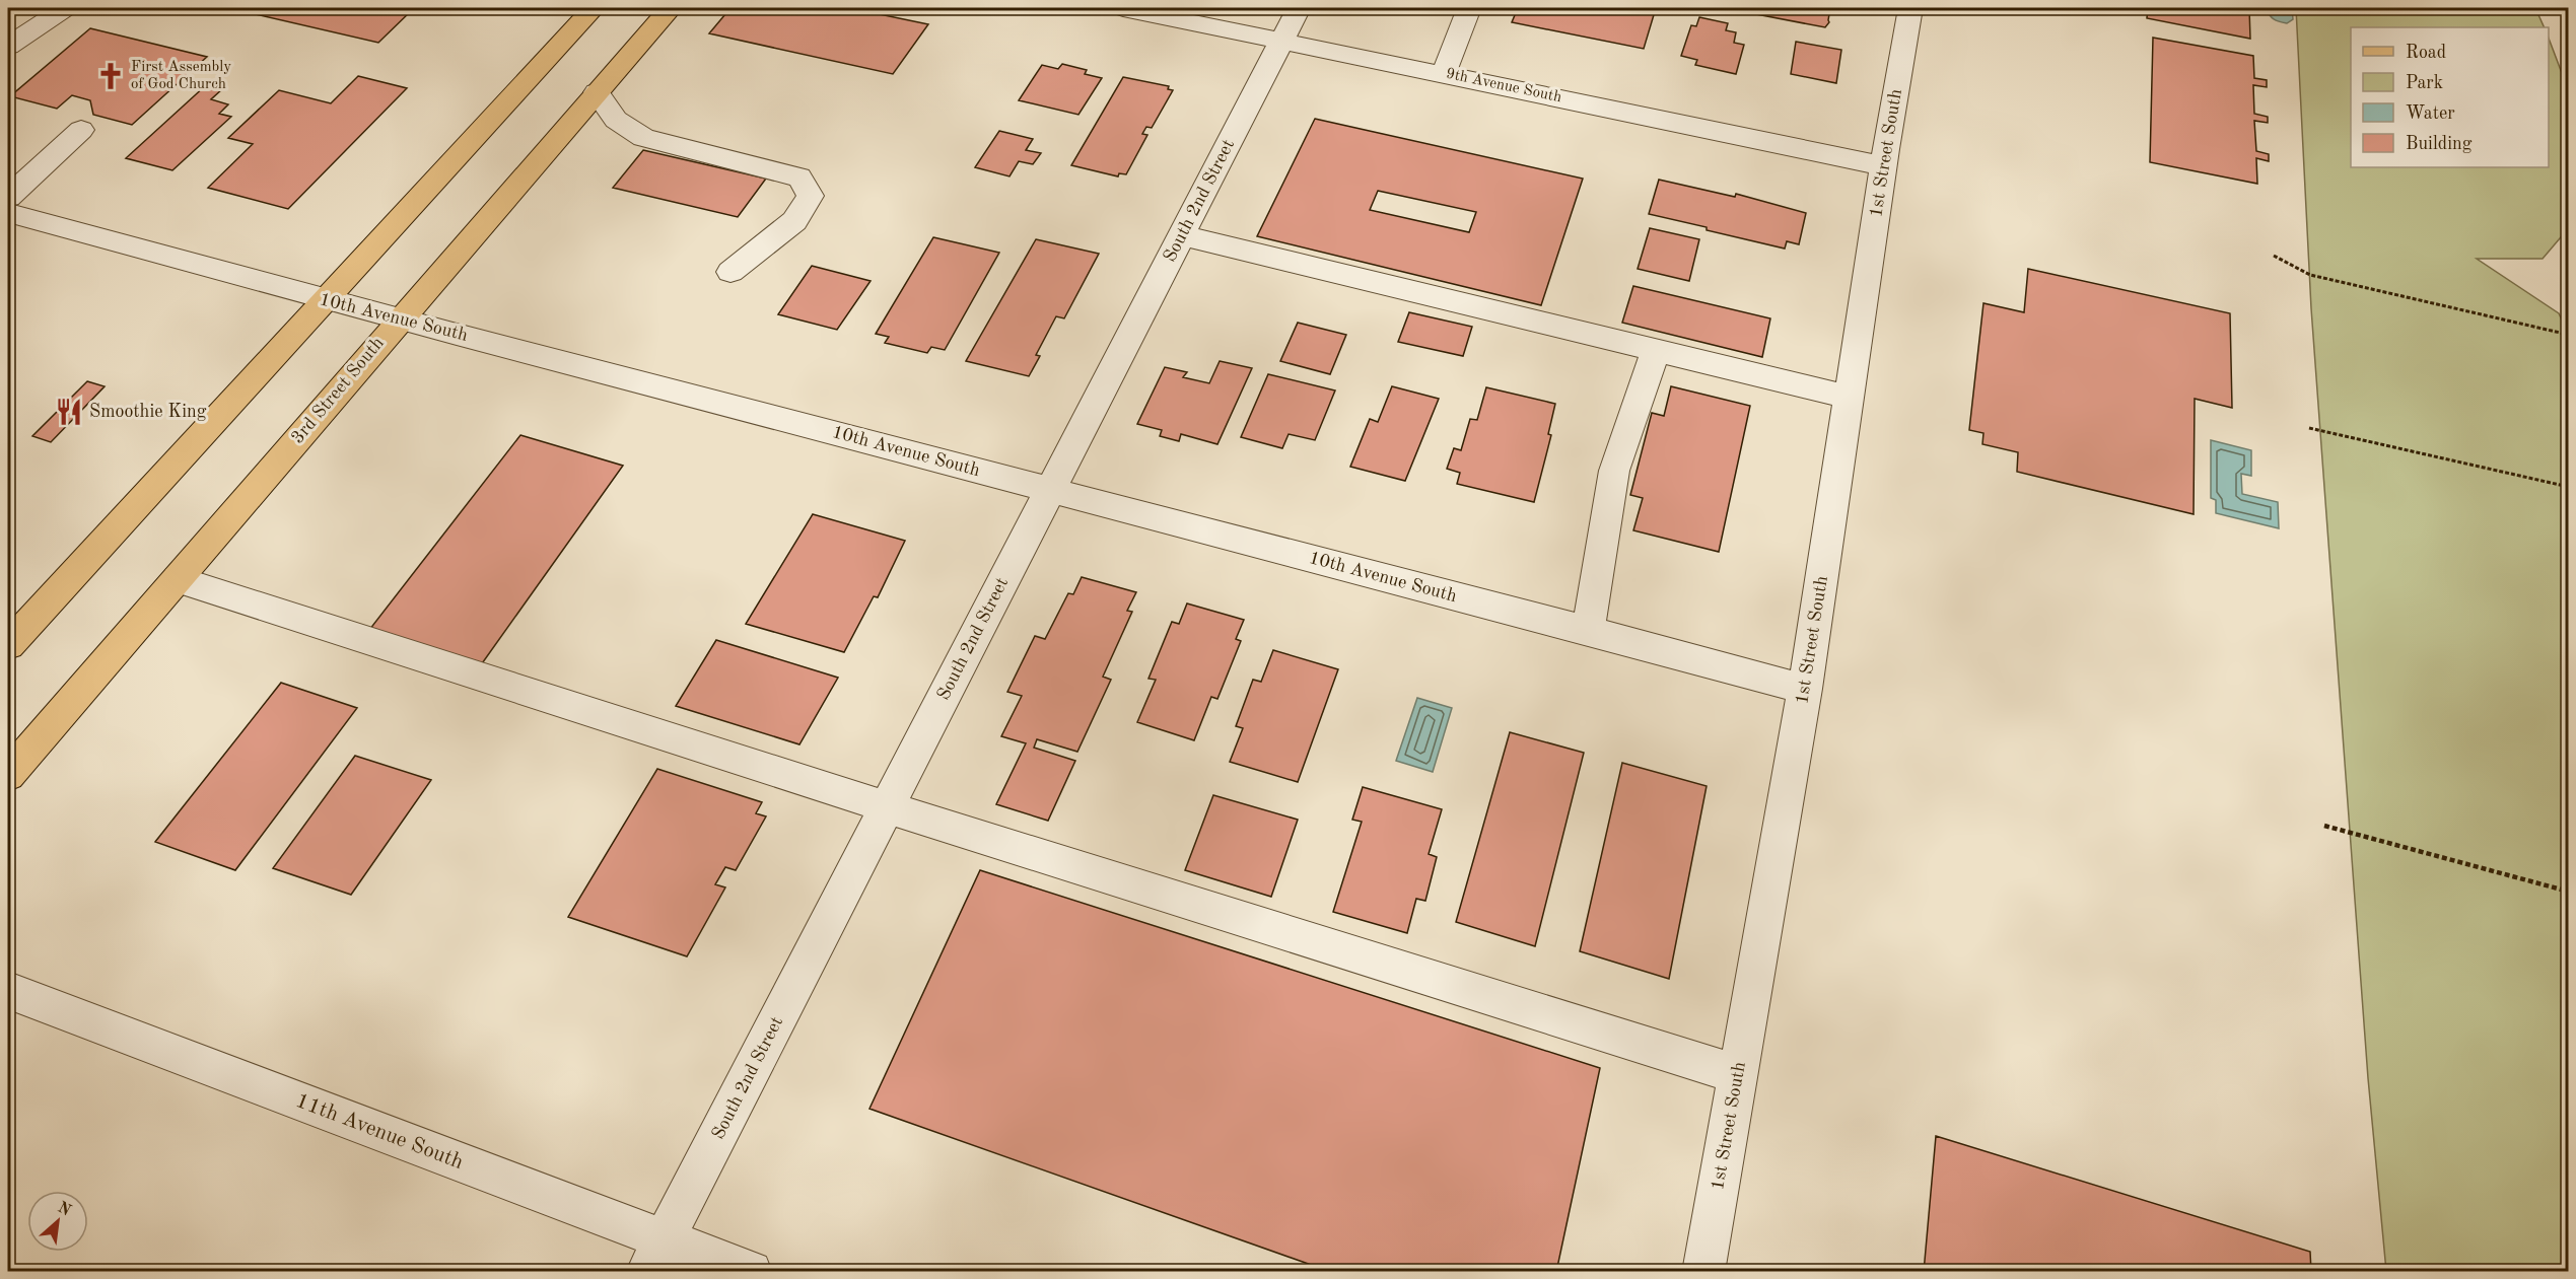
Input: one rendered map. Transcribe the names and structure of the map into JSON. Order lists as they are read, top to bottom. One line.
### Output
{"streets":{"main road":["3rd Street South"],"street":["9th Avenue South","1st Street South","South 2nd Street","10th Avenue South","11th Avenue South"]},"crossings":[["9th Avenue South","1st Street South"],["9th Avenue South","South 2nd Street"],["1st Street South","10th Avenue South"],["South 2nd Street","10th Avenue South"],["South 2nd Street","11th Avenue South"],["10th Avenue South","3rd Street South"]],"places":{"church":["First Assembly of God Church"],"restaurant":["Smoothie King"]},"legend":["Road","Park","Water","Building"],"north":"top right"}
